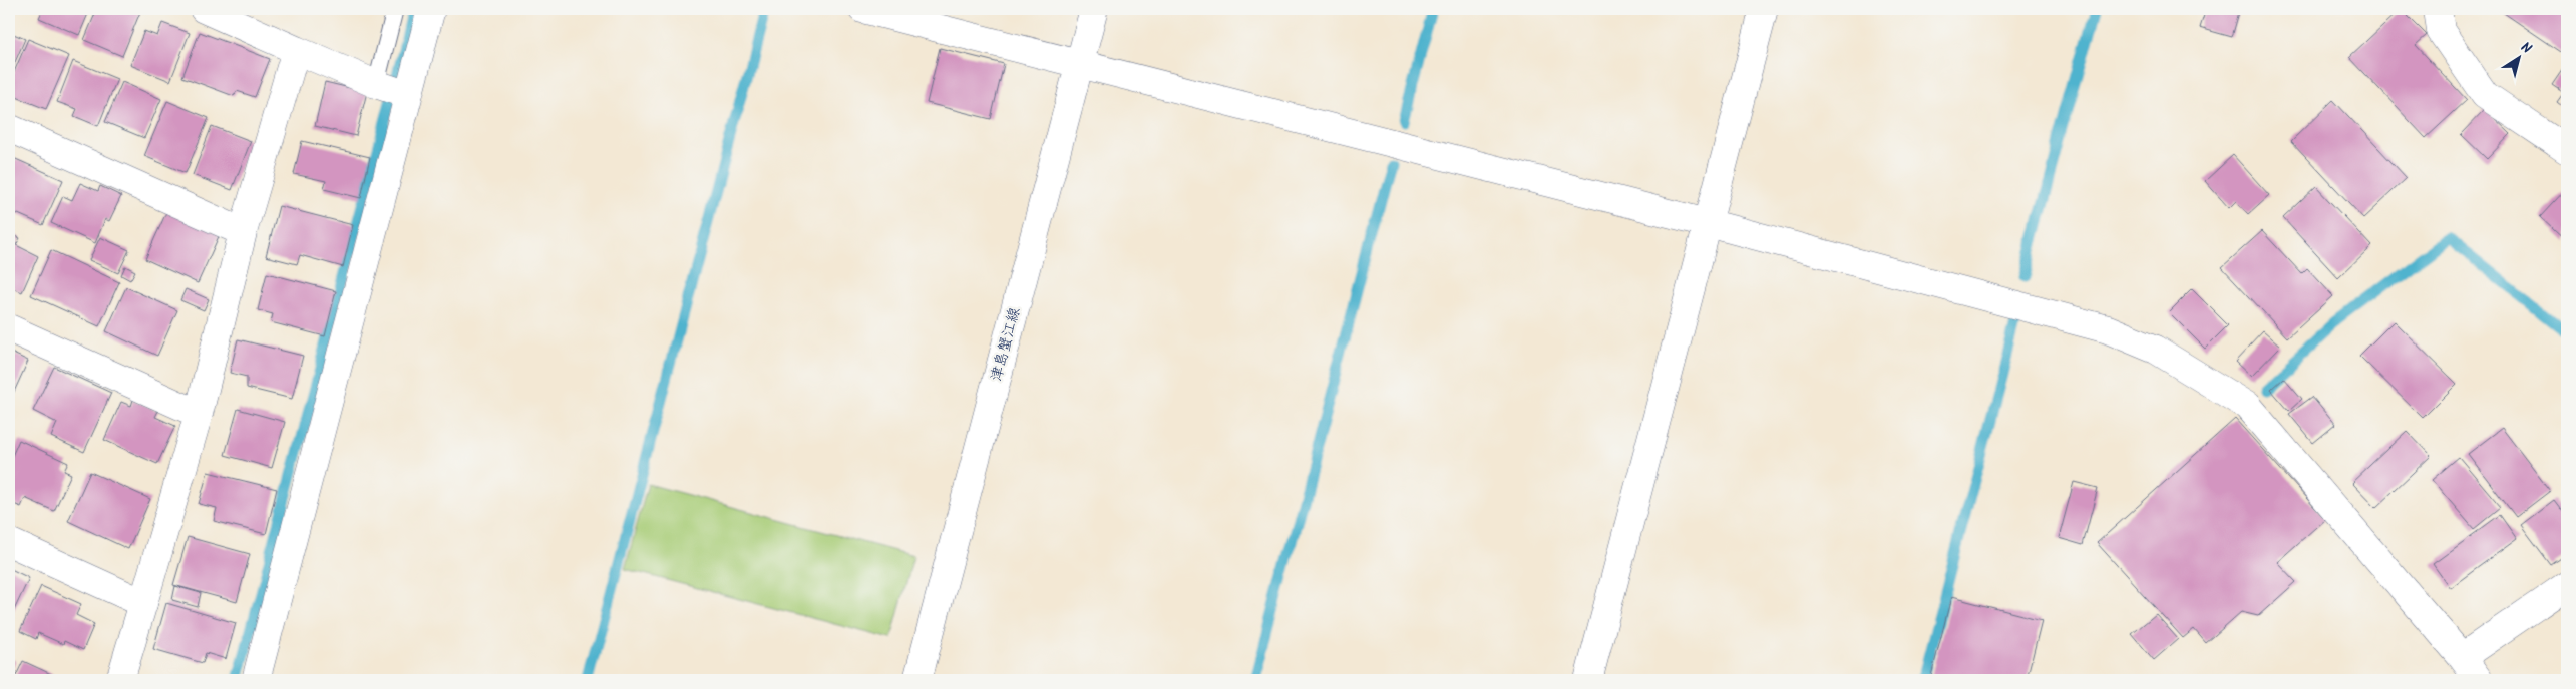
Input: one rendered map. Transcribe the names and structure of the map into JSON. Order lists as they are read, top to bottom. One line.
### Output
{"streets":{"street":["津島蟹江線"]},"north":"top right"}
